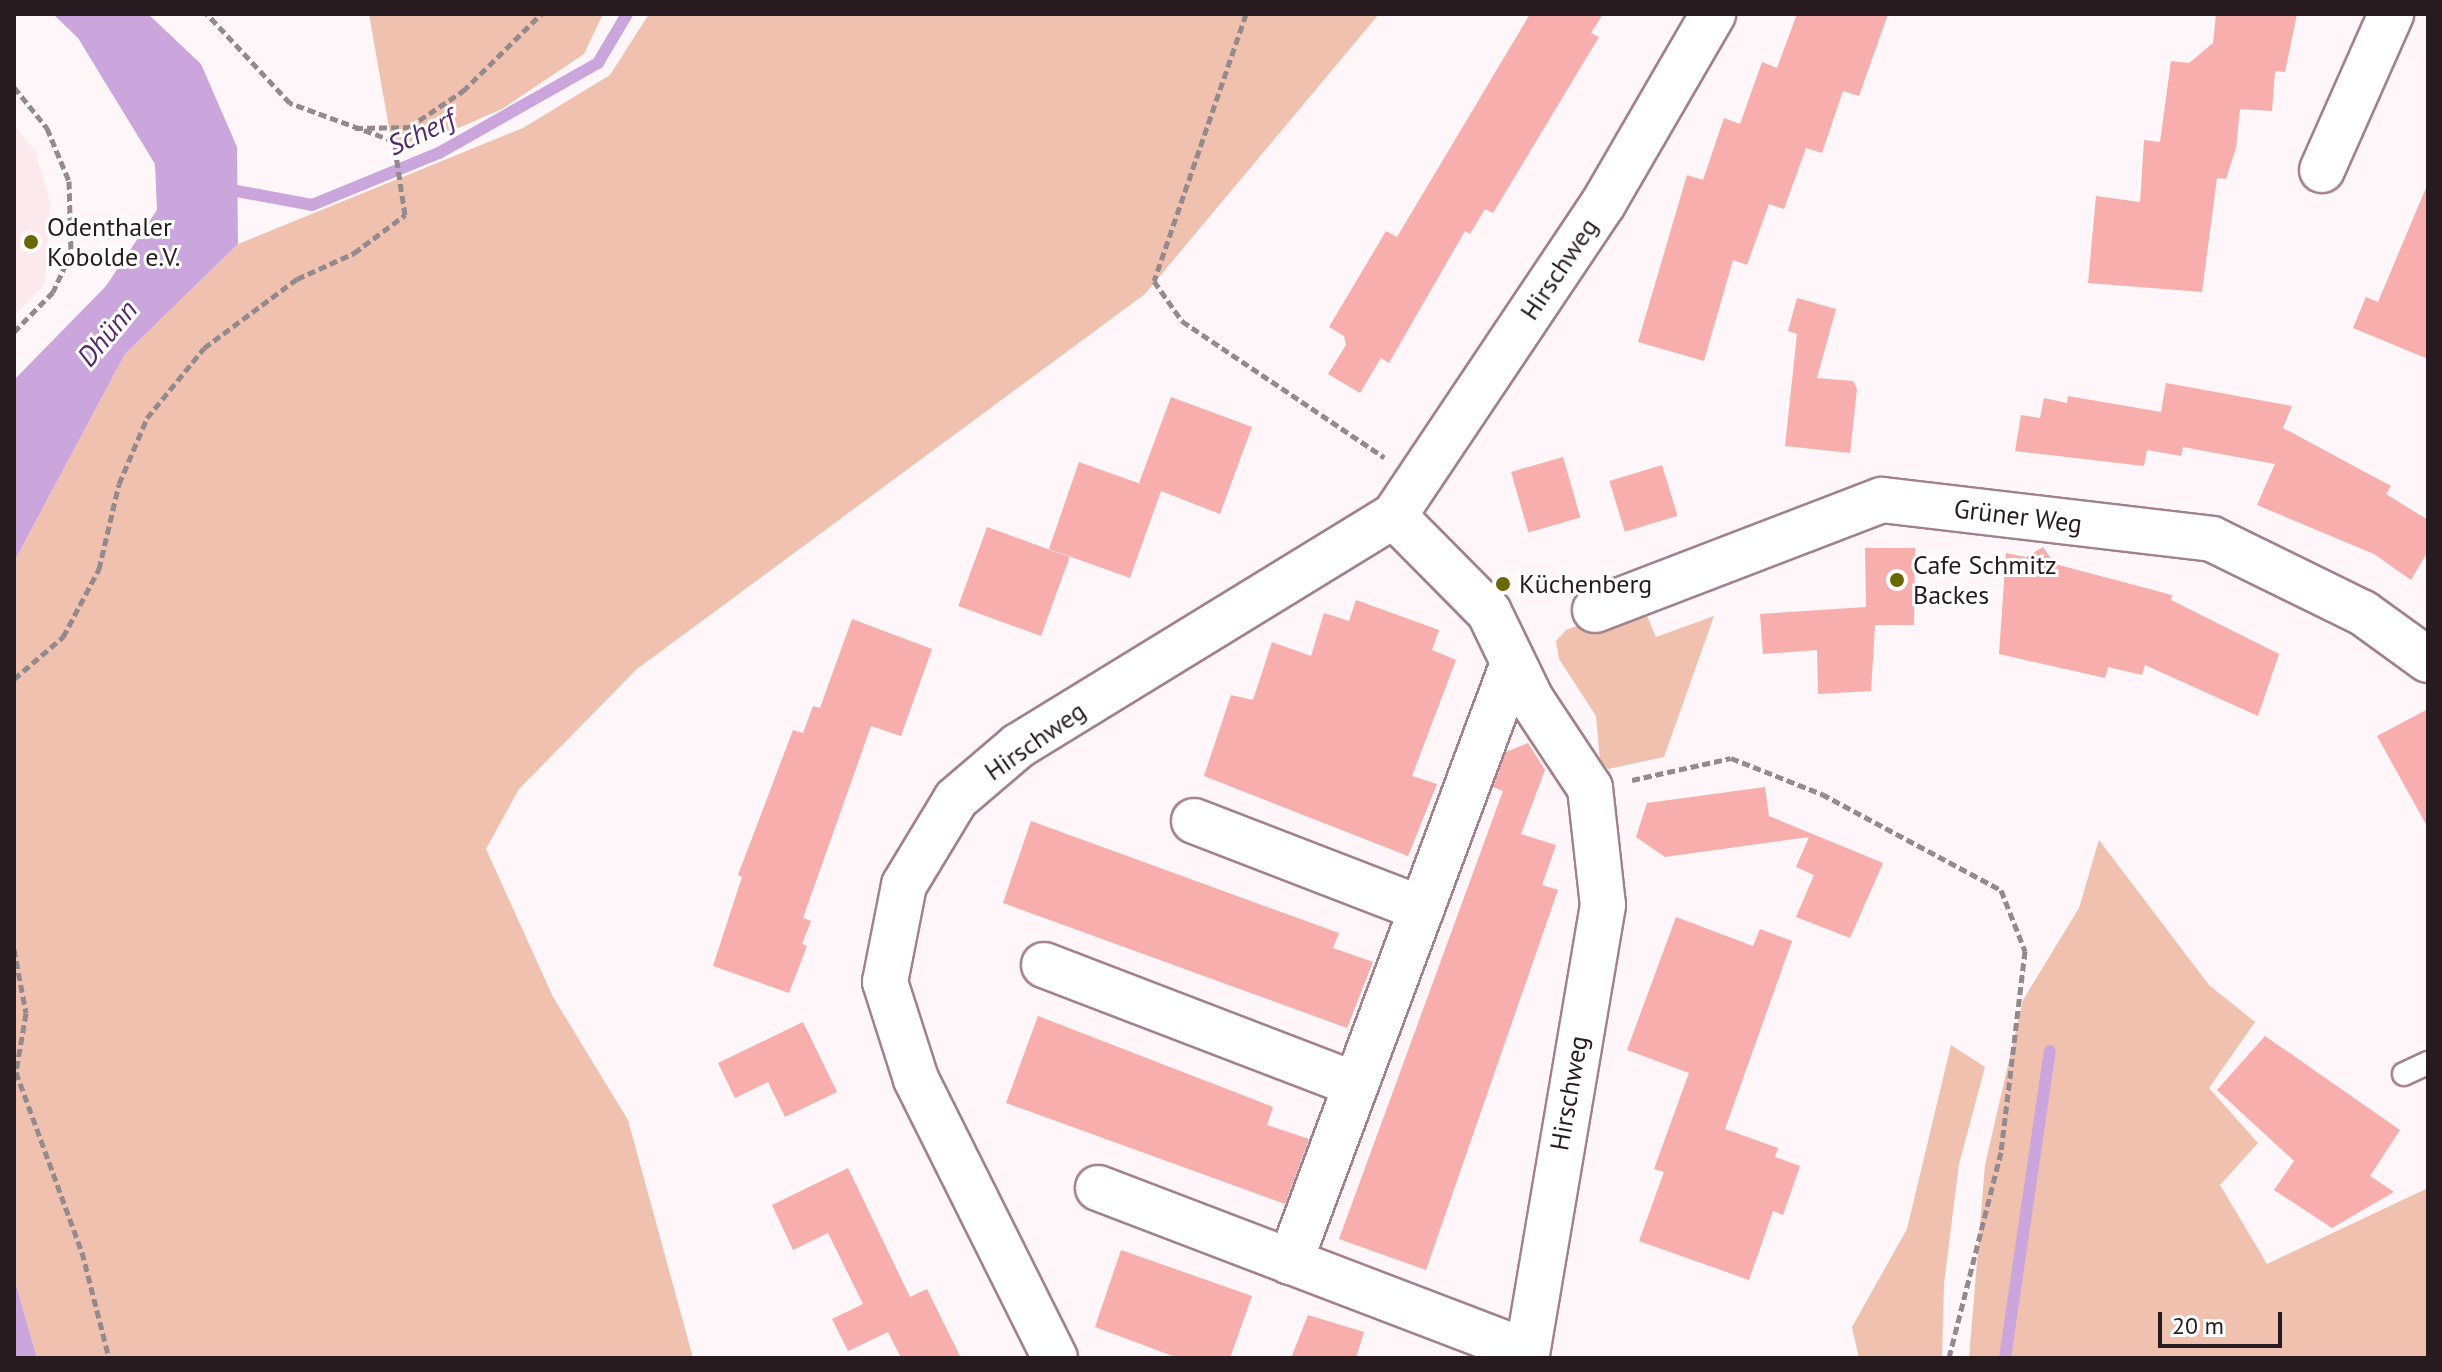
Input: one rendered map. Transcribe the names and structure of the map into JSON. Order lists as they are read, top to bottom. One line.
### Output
{"streets":{"street":["Hirschweg","Grüner Weg"]},"water":["Scherf","Dhünn"],"places":["Odenthaler Kobolde e.V.","Cafe Schmitz Backes","Küchenberg"],"scale_bar":"20 m"}
